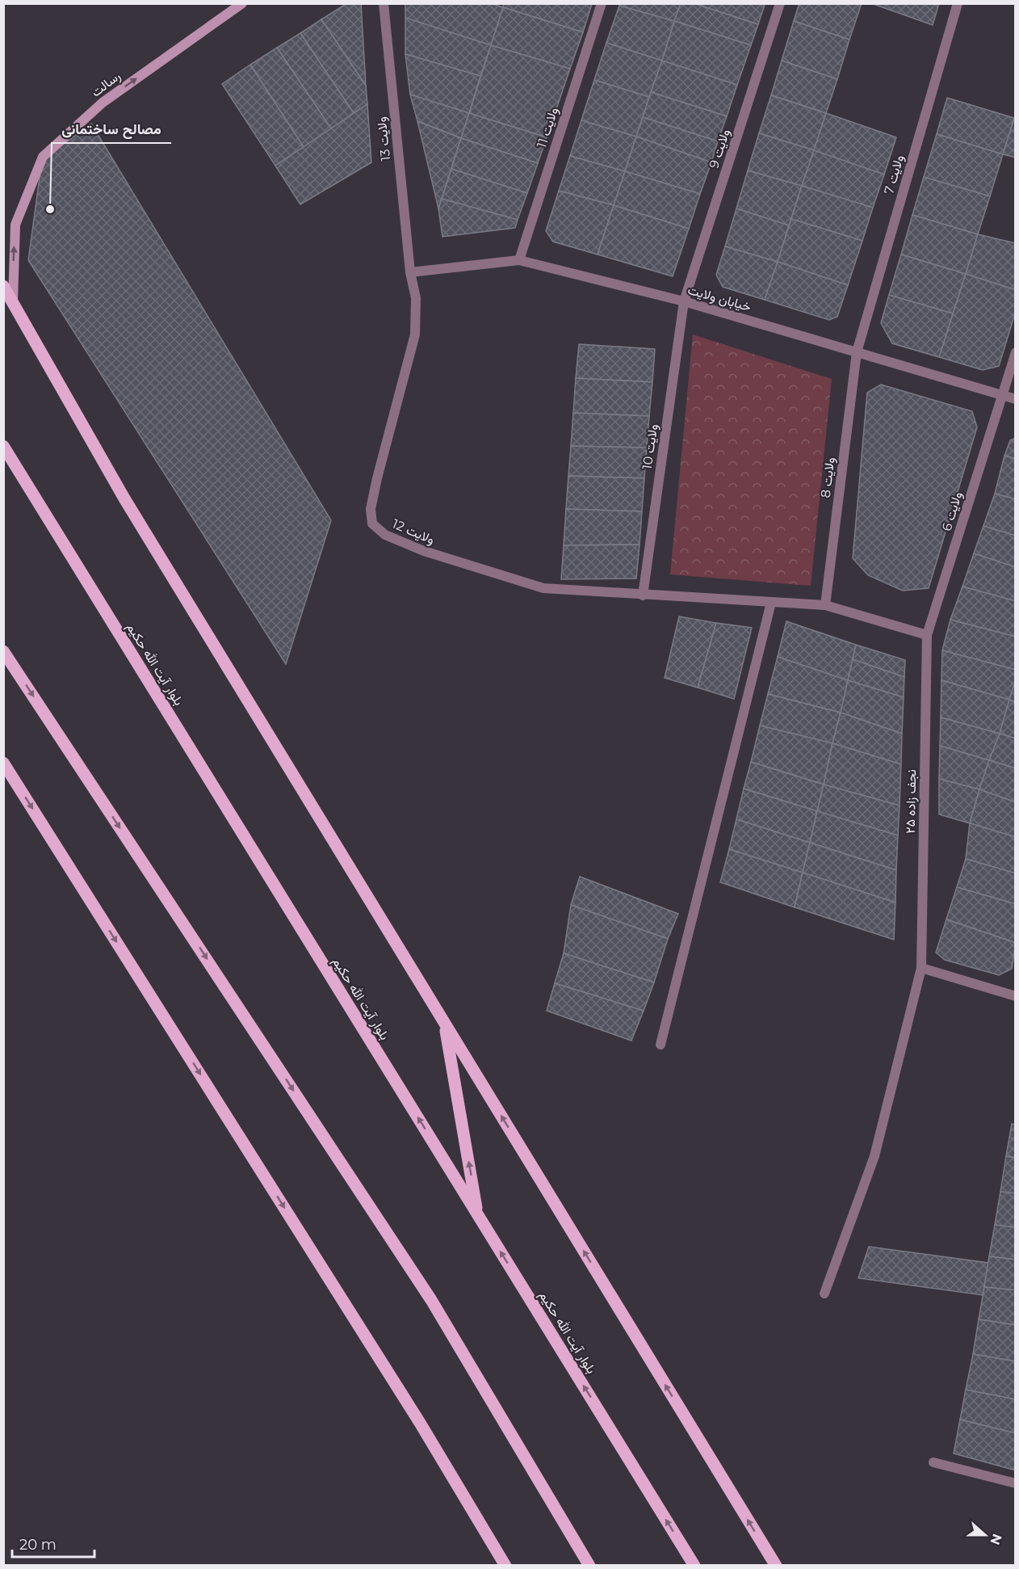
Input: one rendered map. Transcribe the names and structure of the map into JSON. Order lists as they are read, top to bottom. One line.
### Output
{"streets":{"main road":["رسالت","بلوار آیت الله حکیم"],"street":["ولایت 11","ولایت 13","ولایت 9","ولایت 7","خیابان ولایت","ولایت 10","ولایت 8","ولایت 6","ولایت 12","نجف زاده ۲۵"]},"crossings":[["ولایت 11","خیابان ولایت"],["ولایت 13","خیابان ولایت"],["ولایت 13","ولایت 12"],["ولایت 9","خیابان ولایت"],["ولایت 9","ولایت 10"],["ولایت 7","خیابان ولایت"],["ولایت 7","ولایت 8"],["خیابان ولایت","ولایت 10"],["خیابان ولایت","ولایت 8"],["خیابان ولایت","ولایت 6"],["خیابان ولایت","ولایت 12"],["ولایت 10","ولایت 12"],["ولایت 6","نجف زاده ۲۵"]],"one_way":["رسالت"],"places":["مصالح ساختمانی"],"scale_bar":"20 m","north":"right"}
